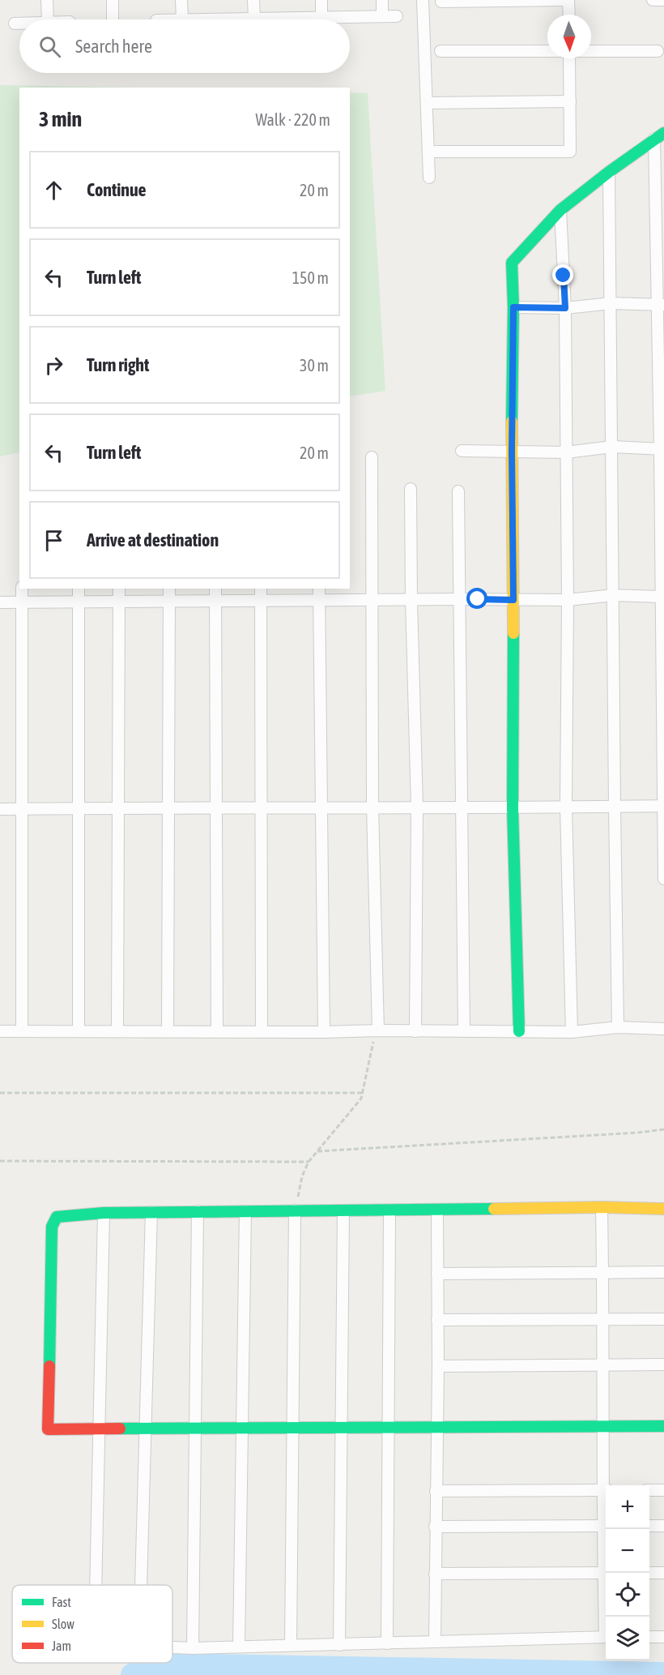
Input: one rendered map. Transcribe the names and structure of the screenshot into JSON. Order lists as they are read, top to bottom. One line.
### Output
{"legend":["Fast","Slow","Jam"],"north":"bottom","page":{"search":"Search here","heading":["3 min","Walk · 220 m"],"list":[["Continue","20 m"],["Turn left","150 m"],["Turn right","30 m"],["Turn left","20 m"],"Arrive at destination"],"map_buttons":["+","−"]}}
